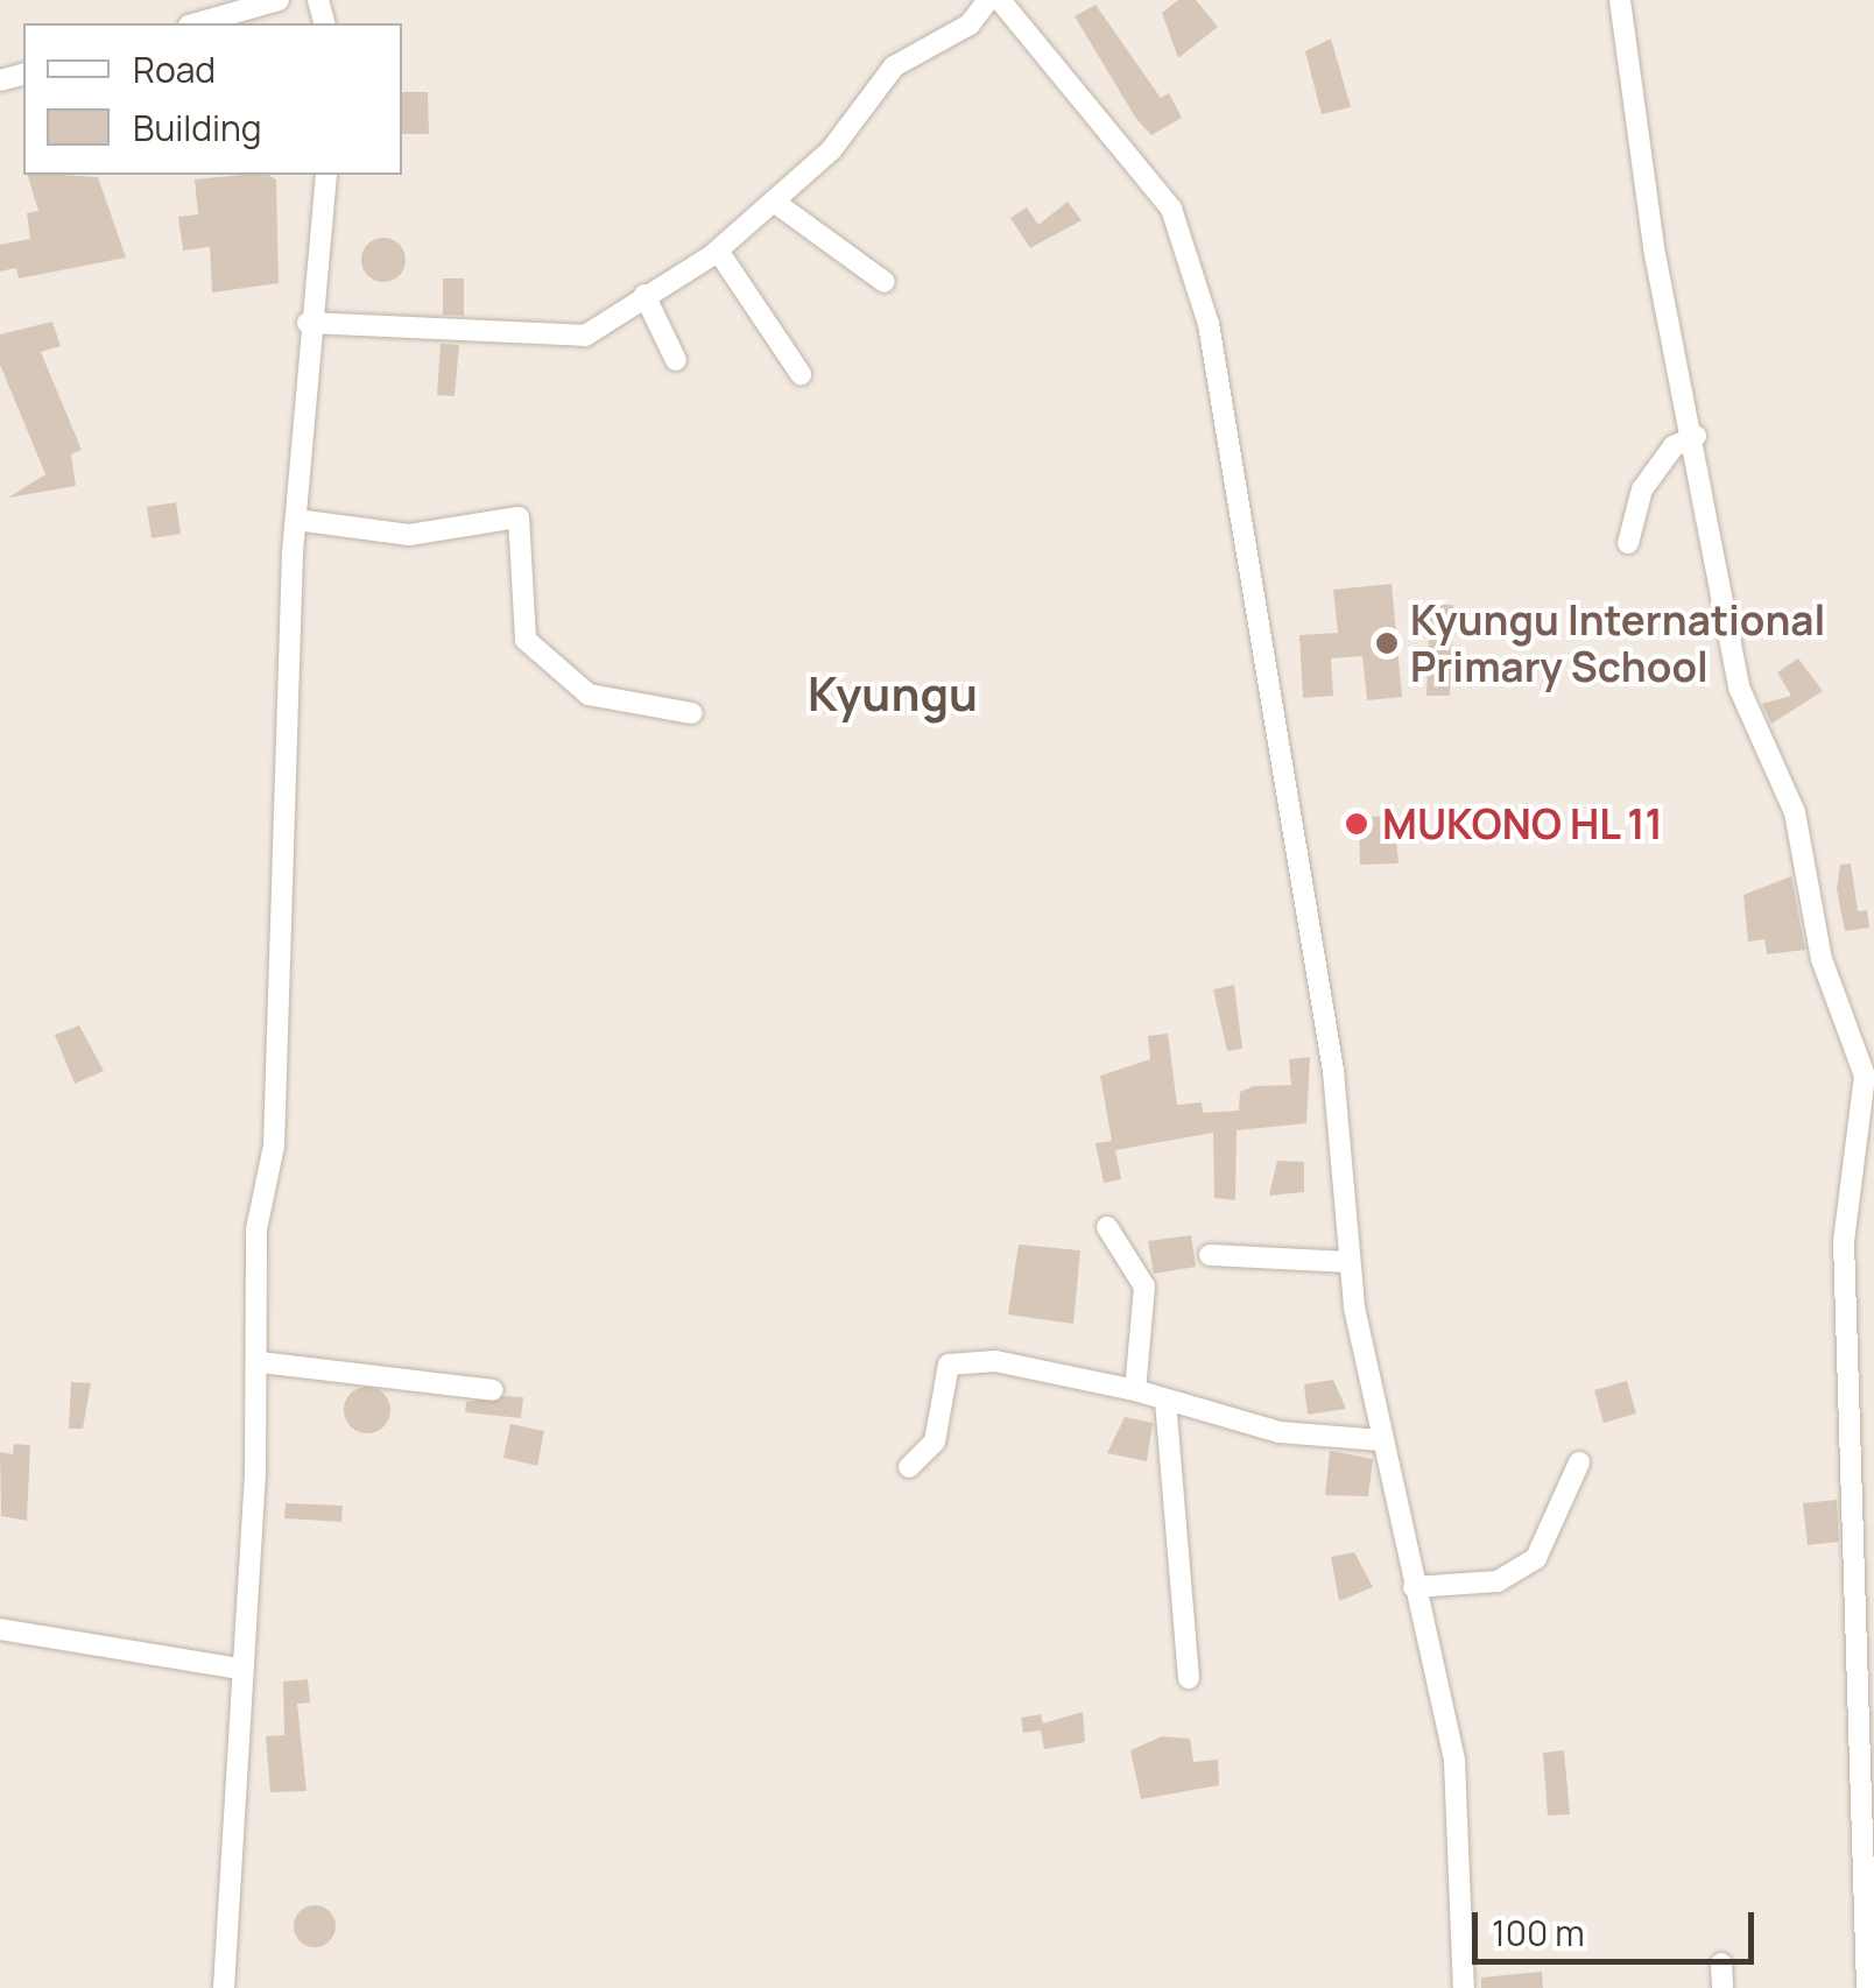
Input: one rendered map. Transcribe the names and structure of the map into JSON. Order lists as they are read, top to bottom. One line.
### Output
{"districts":["Kyungu"],"places":["Kyungu International Primary School","MUKONO HL 11"],"legend":["Road","Building"],"scale_bar":"100 m"}
